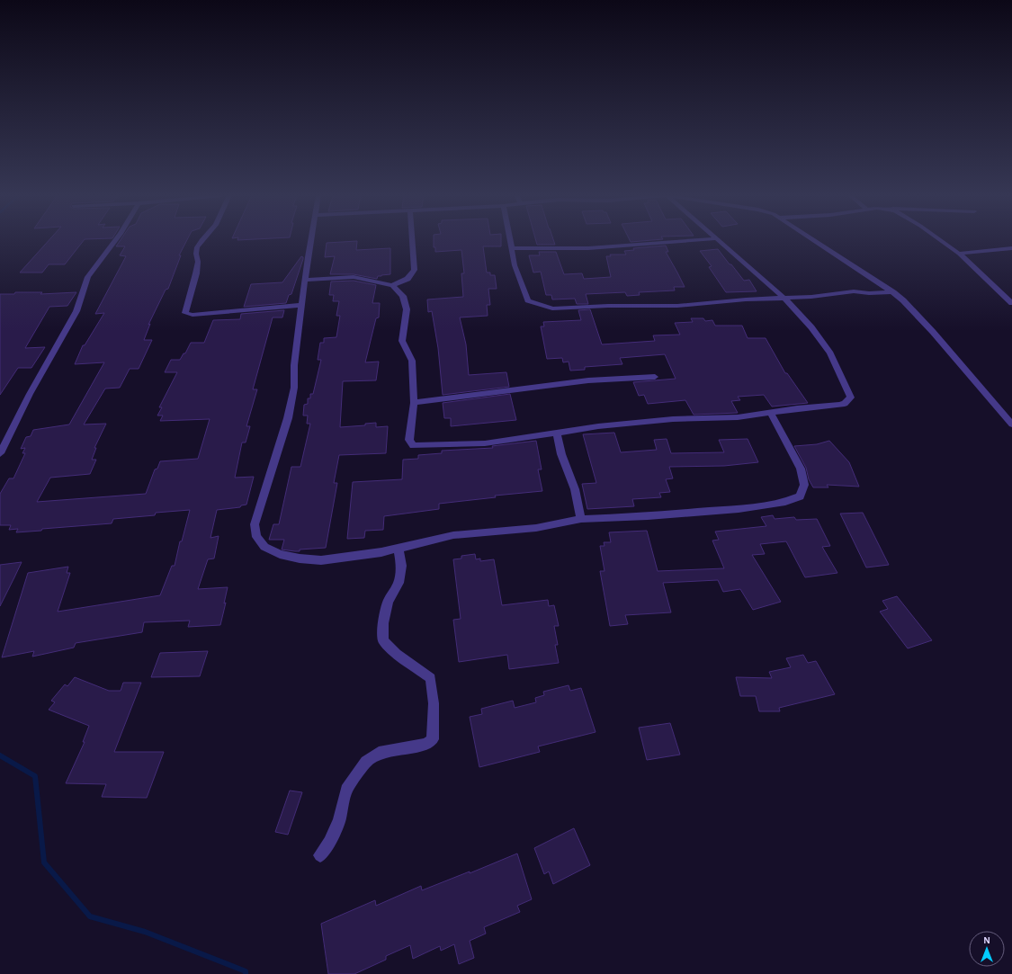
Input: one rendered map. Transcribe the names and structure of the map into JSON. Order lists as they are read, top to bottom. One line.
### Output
{"north":"top"}
